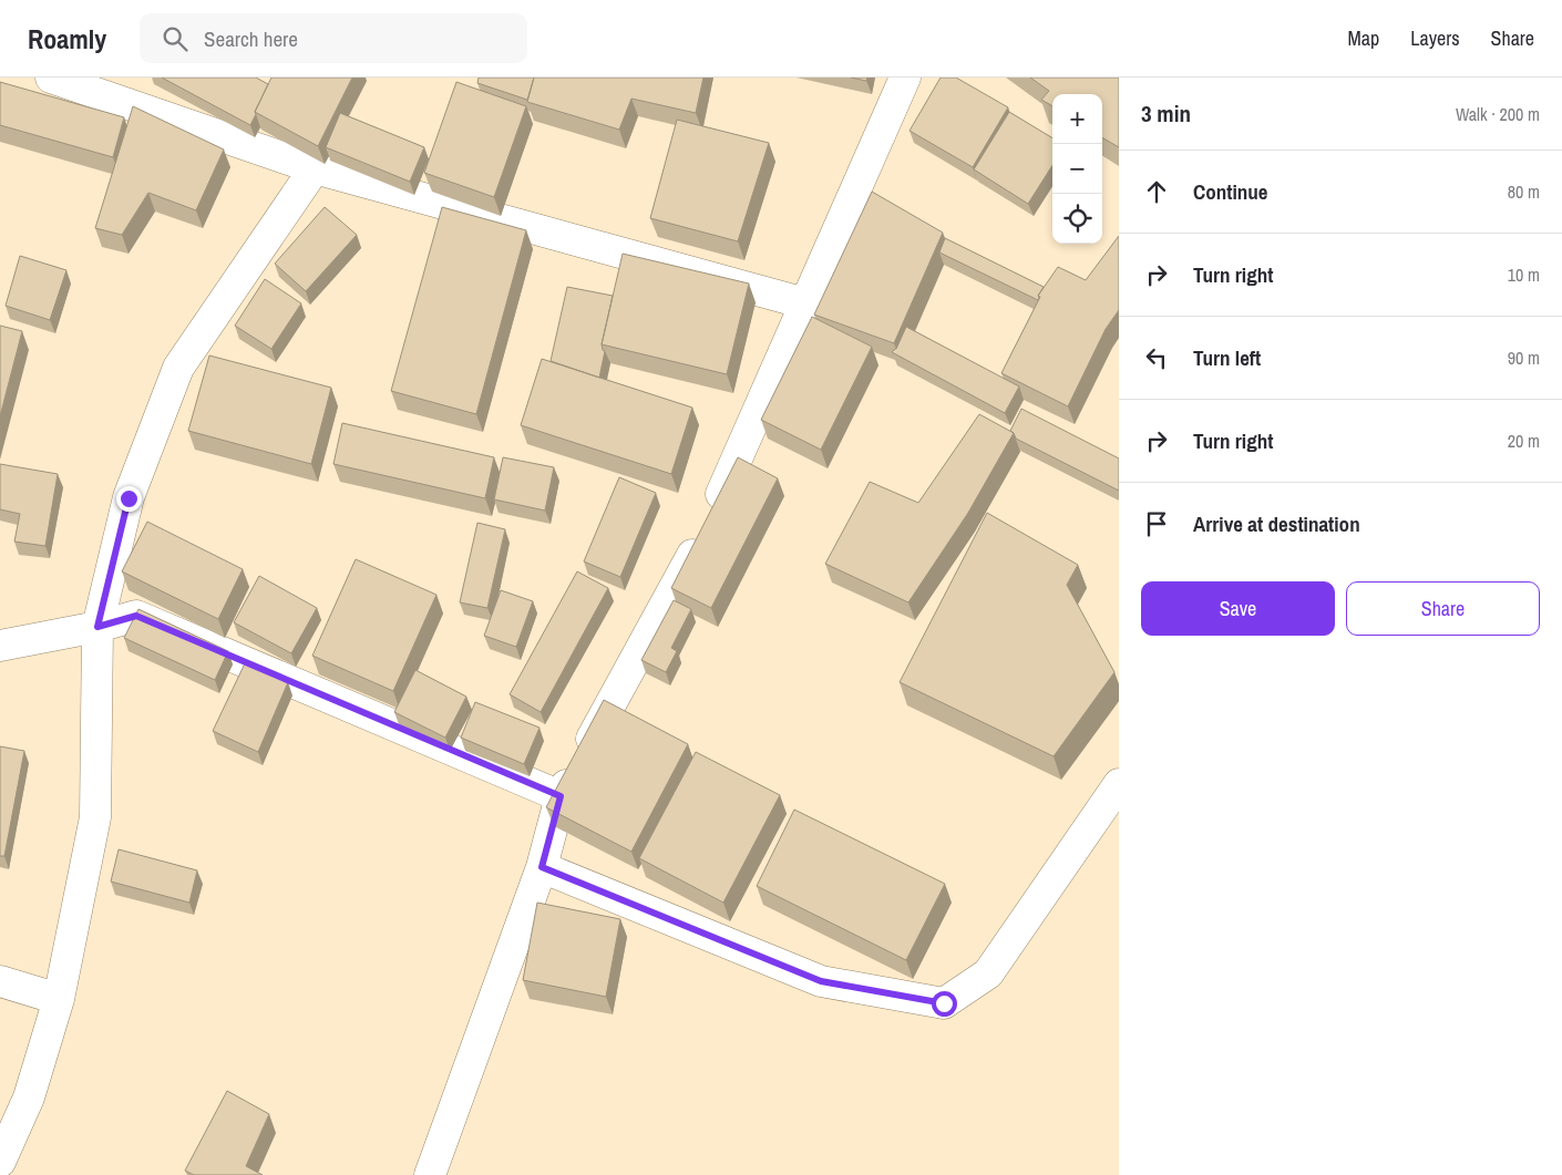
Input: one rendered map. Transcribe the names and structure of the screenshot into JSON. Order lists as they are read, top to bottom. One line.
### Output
{"page":{"header":"Roamly","search":"Search here","nav":["Map","Layers","Share"],"heading":["3 min","Walk · 200 m"],"map_buttons":["+","−"],"list":[["Continue","80 m"],["Turn right","10 m"],["Turn left","90 m"],["Turn right","20 m"],"Arrive at destination"],"buttons":["Save","Share"]}}
